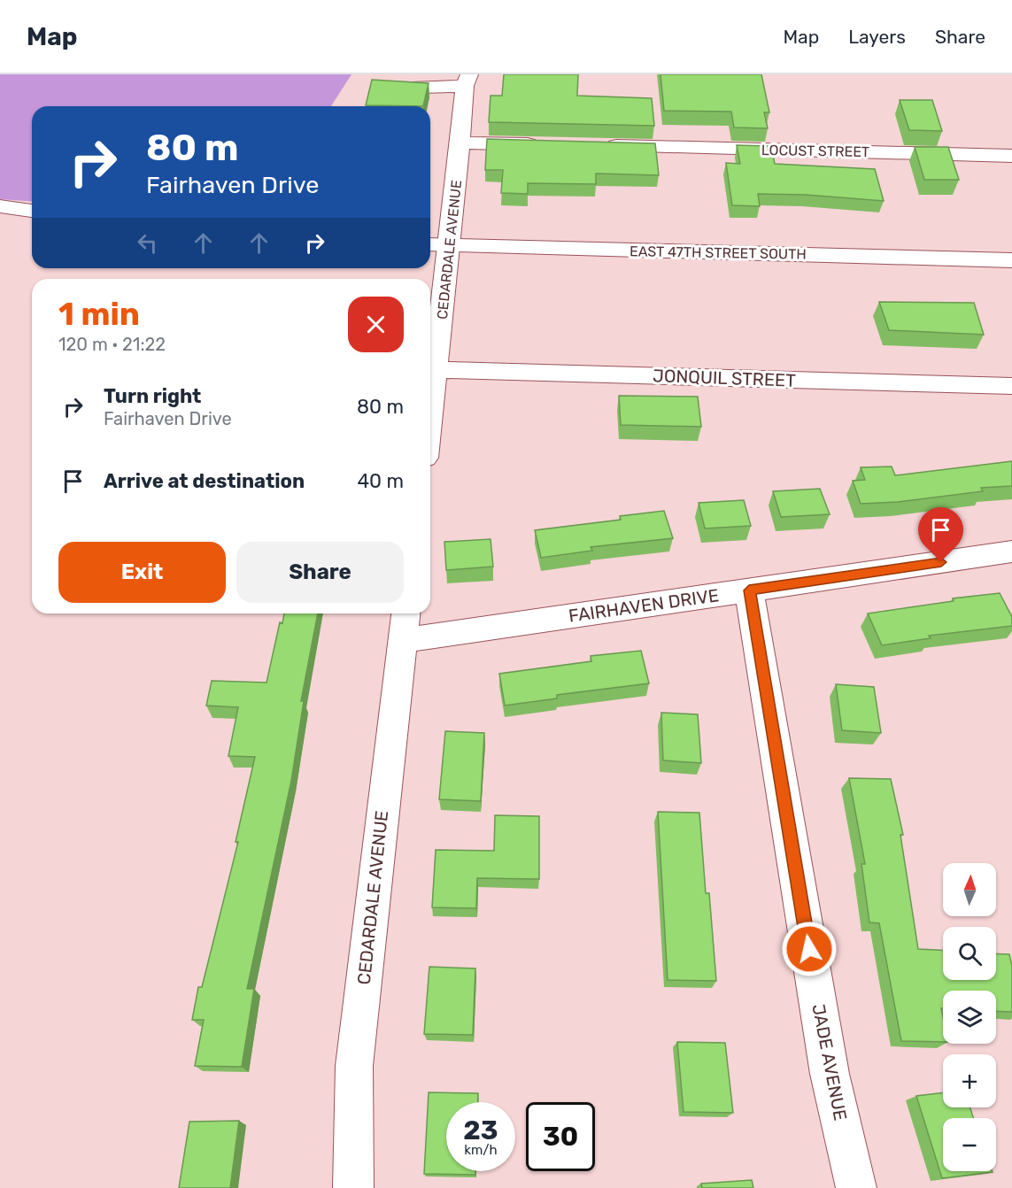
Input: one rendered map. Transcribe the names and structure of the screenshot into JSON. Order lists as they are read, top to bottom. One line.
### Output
{"streets":{"street":["LOCUST STREET","CEDARDALE AVENUE","EAST 47TH STREET SOUTH","JONQUIL STREET","FAIRHAVEN DRIVE","JADE AVENUE"]},"crossings":[["CEDARDALE AVENUE","EAST 47TH STREET SOUTH"],["CEDARDALE AVENUE","JONQUIL STREET"],["CEDARDALE AVENUE","FAIRHAVEN DRIVE"],["FAIRHAVEN DRIVE","JADE AVENUE"]],"north":"top","page":{"header":"Map","nav":["Map","Layers","Share"],"turn":["80 m","Fairhaven Drive"],"heading":["1 min","120 m · 21:22"],"list":[{"name":"Turn right","note":"Fairhaven Drive","value":"80 m"},{"name":"Arrive at destination","value":"40 m"}],"buttons":["Exit","Share"],"map_buttons":["+","−"],"speed":"23 km/h","limit":"30"}}
